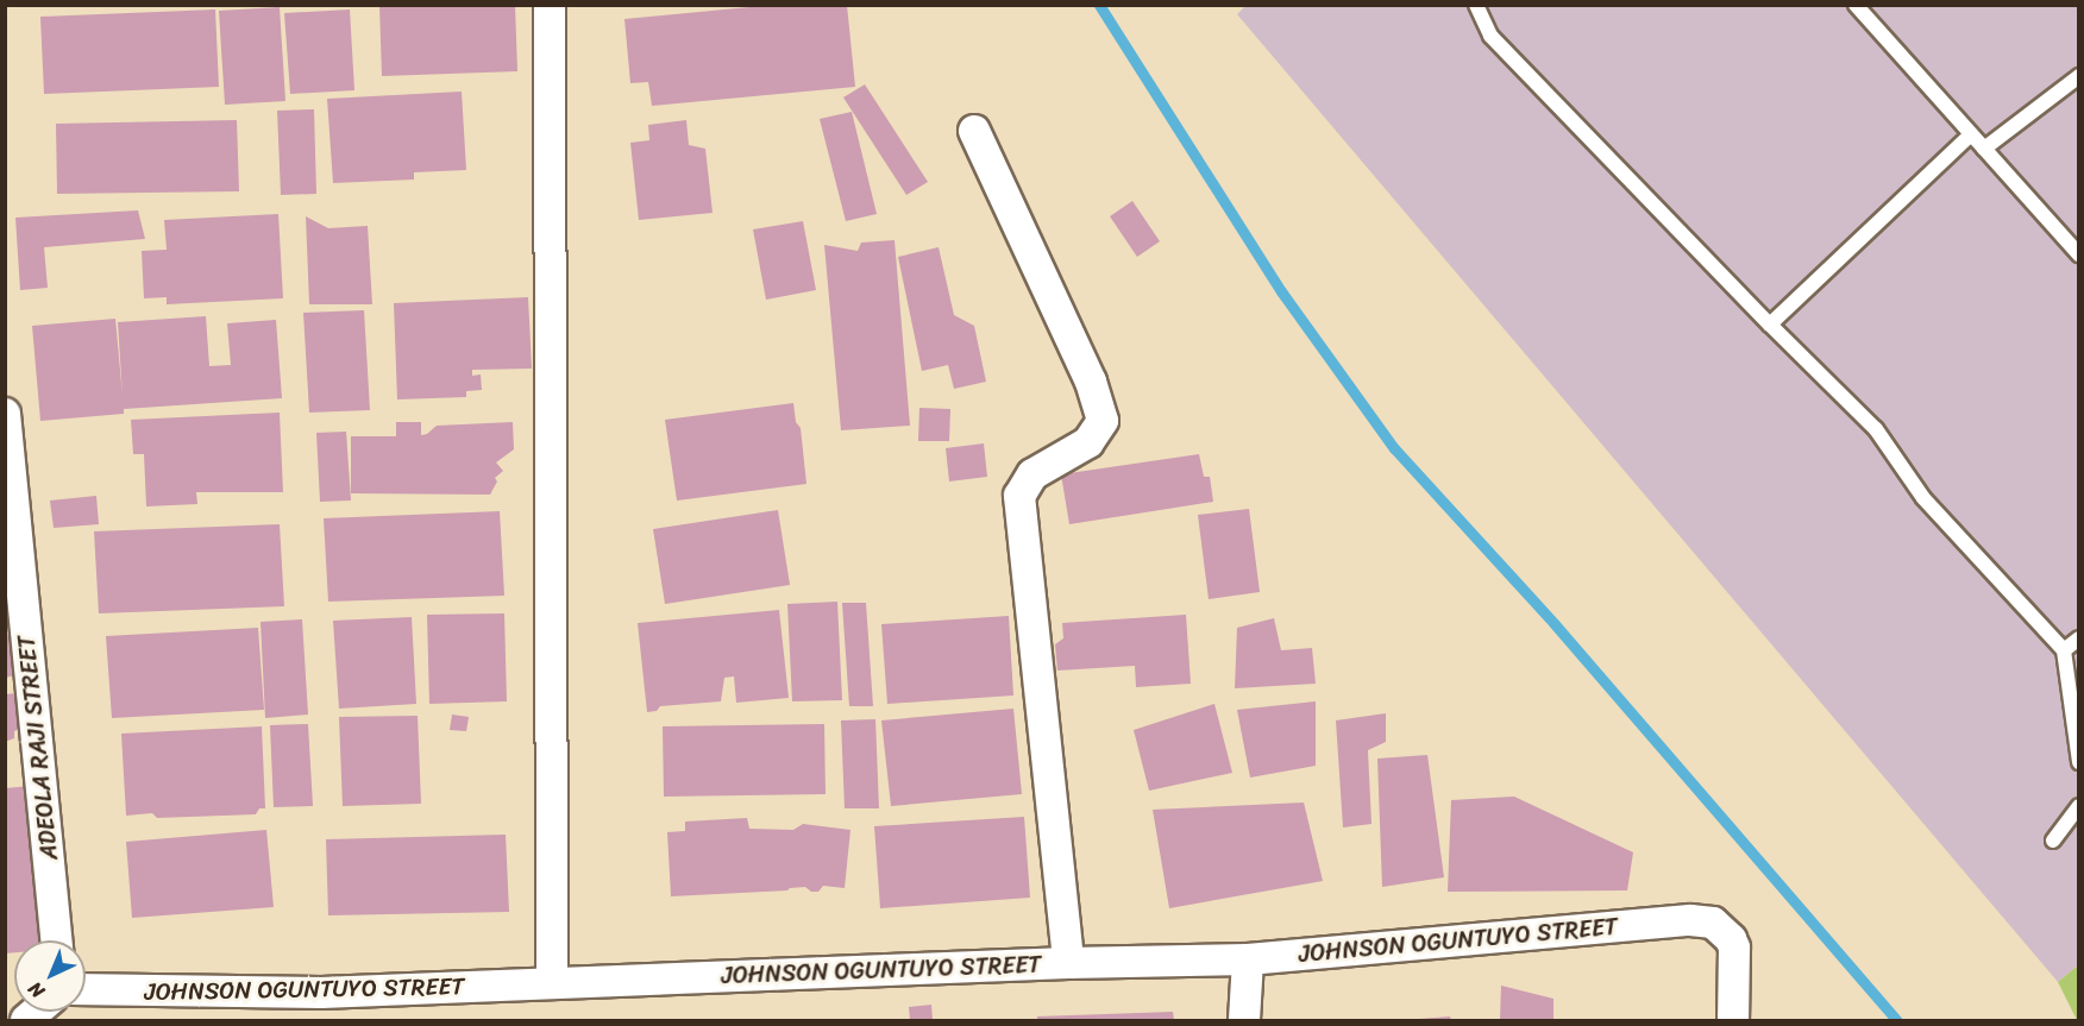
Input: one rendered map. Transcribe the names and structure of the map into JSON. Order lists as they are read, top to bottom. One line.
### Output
{"streets":{"street":["ADEOLA RAJI STREET","JOHNSON OGUNTUYO STREET"]},"north":"bottom left"}
